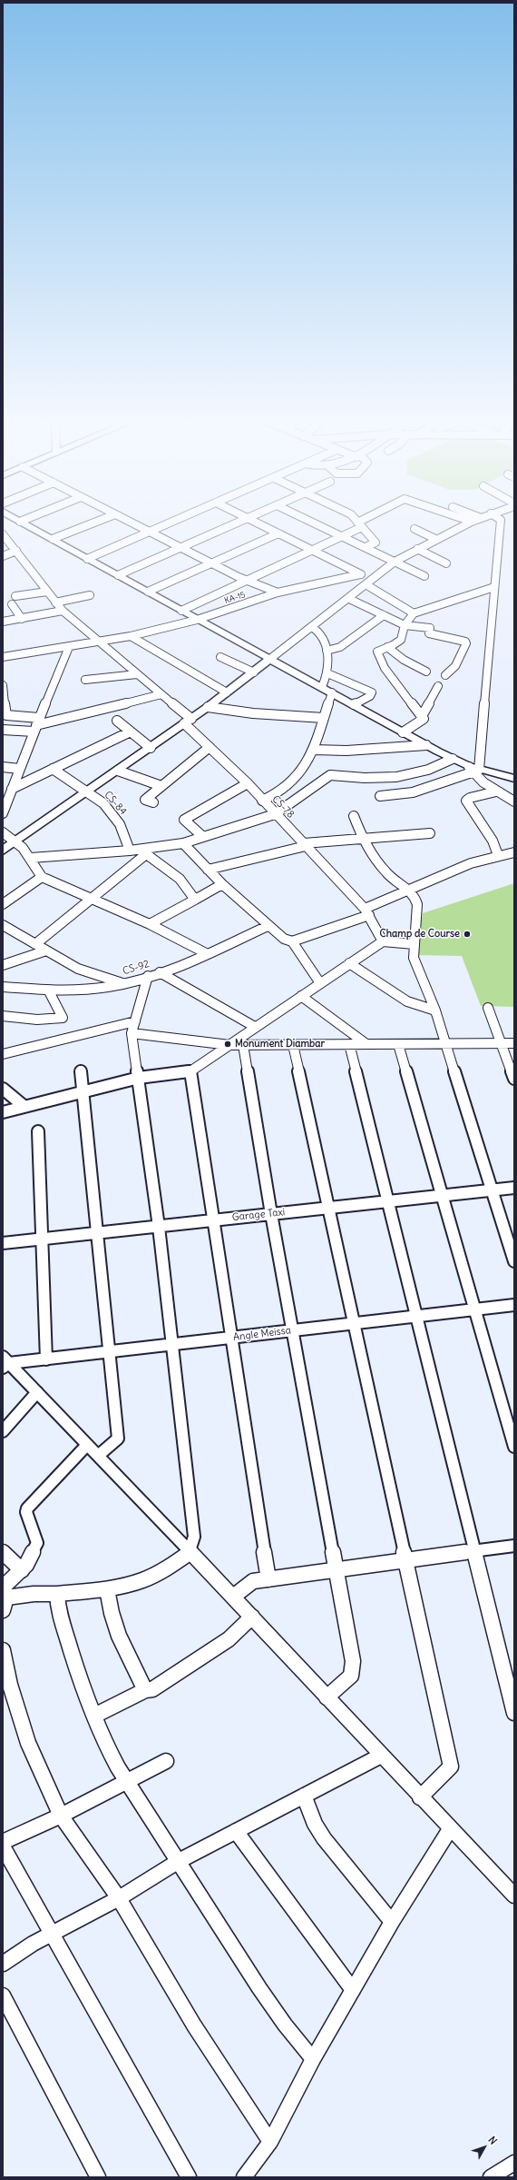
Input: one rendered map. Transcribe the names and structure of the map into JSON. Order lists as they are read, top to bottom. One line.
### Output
{"streets":{"street":["KA-15","CS-84","CS-78","CS-92","Garage Taxi","Angle Meissa"]},"crossings":[["KA-15","CS-78"]],"places":["Champ de Course","Monument Diambar"],"north":"top right"}
